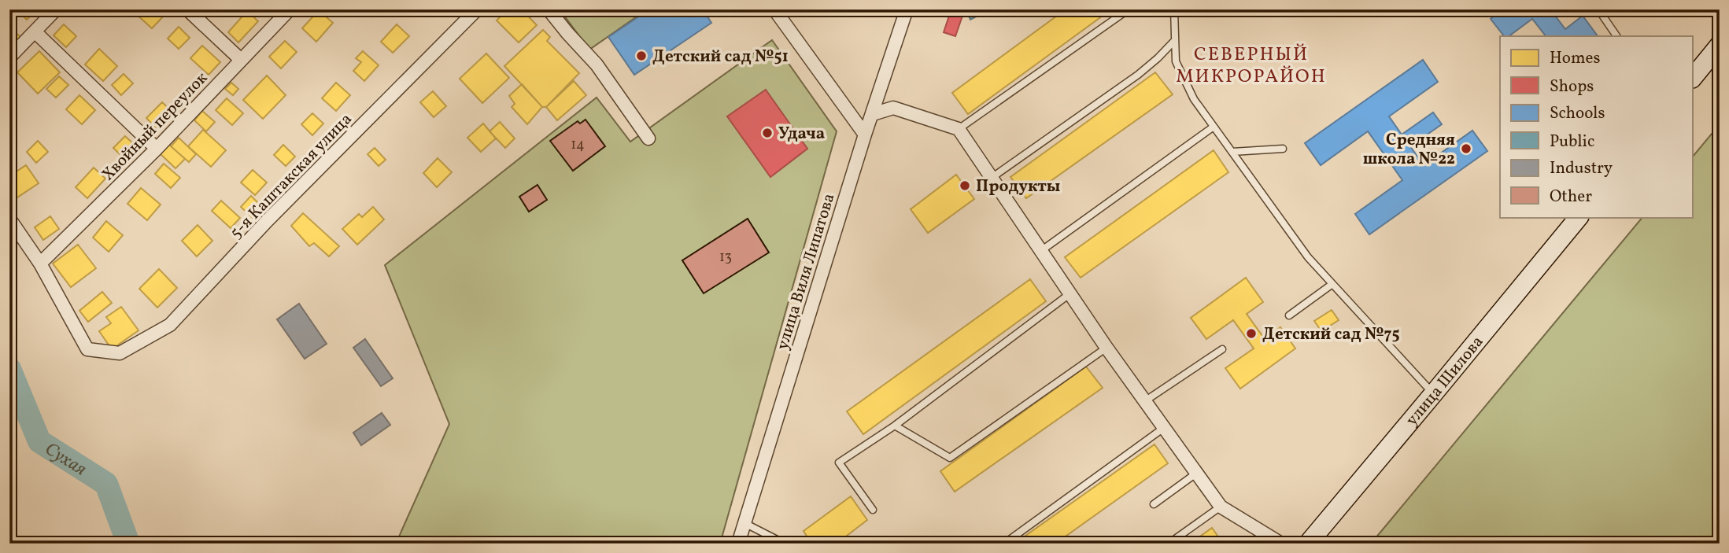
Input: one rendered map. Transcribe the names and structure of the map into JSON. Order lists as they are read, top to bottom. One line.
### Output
{"streets":{"main road":["улица Шилова"],"street":["Хвойный переулок","5-я Каштакская улица","улица Виля Липатова"]},"crossings":[["Хвойный переулок","5-я Каштакская улица"]],"districts":["СЕВЕРНЫЙ МИКРОРАЙОН"],"water":["Сухая"],"places":["Детский сад №51","Удача","Средняя школа №22","Продукты","Детский сад №75"],"house_numbers":["14","13"],"legend":["Homes","Shops","Schools","Public","Industry","Other"]}
